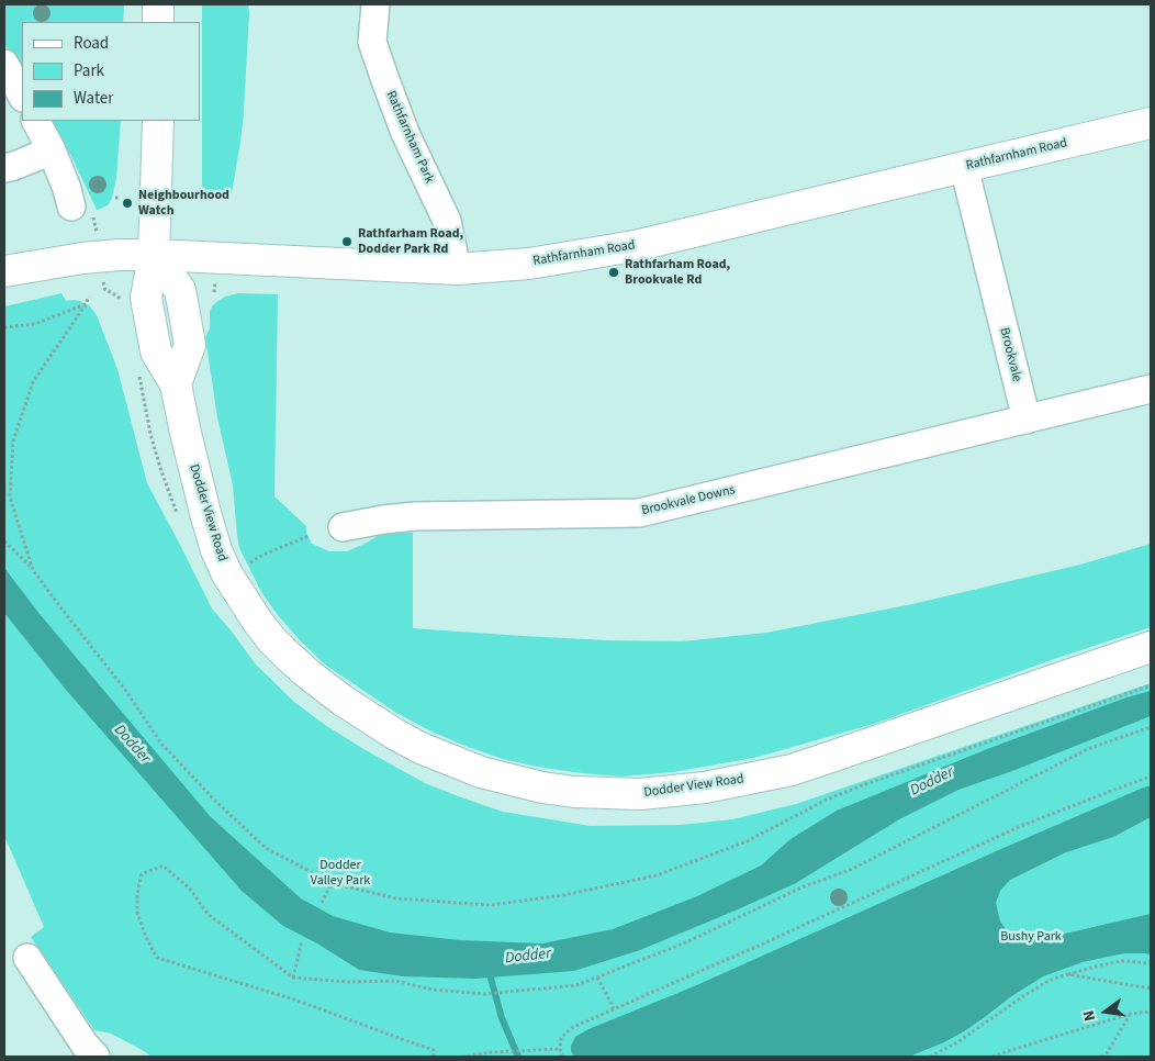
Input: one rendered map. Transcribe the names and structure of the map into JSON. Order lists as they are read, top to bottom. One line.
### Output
{"streets":{"main road":["Rathfarnham Road","Dodder View Road"],"street":["Rathfarnham Park","Brookvale","Brookvale Downs"]},"crossings":[["Rathfarnham Park","Rathfarnham Road"],["Rathfarnham Road","Brookvale"],["Rathfarnham Road","Dodder View Road"],["Brookvale","Brookvale Downs"]],"water":["Dodder"],"parks":["Dodder Valley Park","Bushy Park"],"places":["Neighbourhood Watch","Rathfarham Road, Dodder Park Rd","Rathfarham Road, Brookvale Rd"],"legend":["Road","Park","Water"],"north":"left"}
